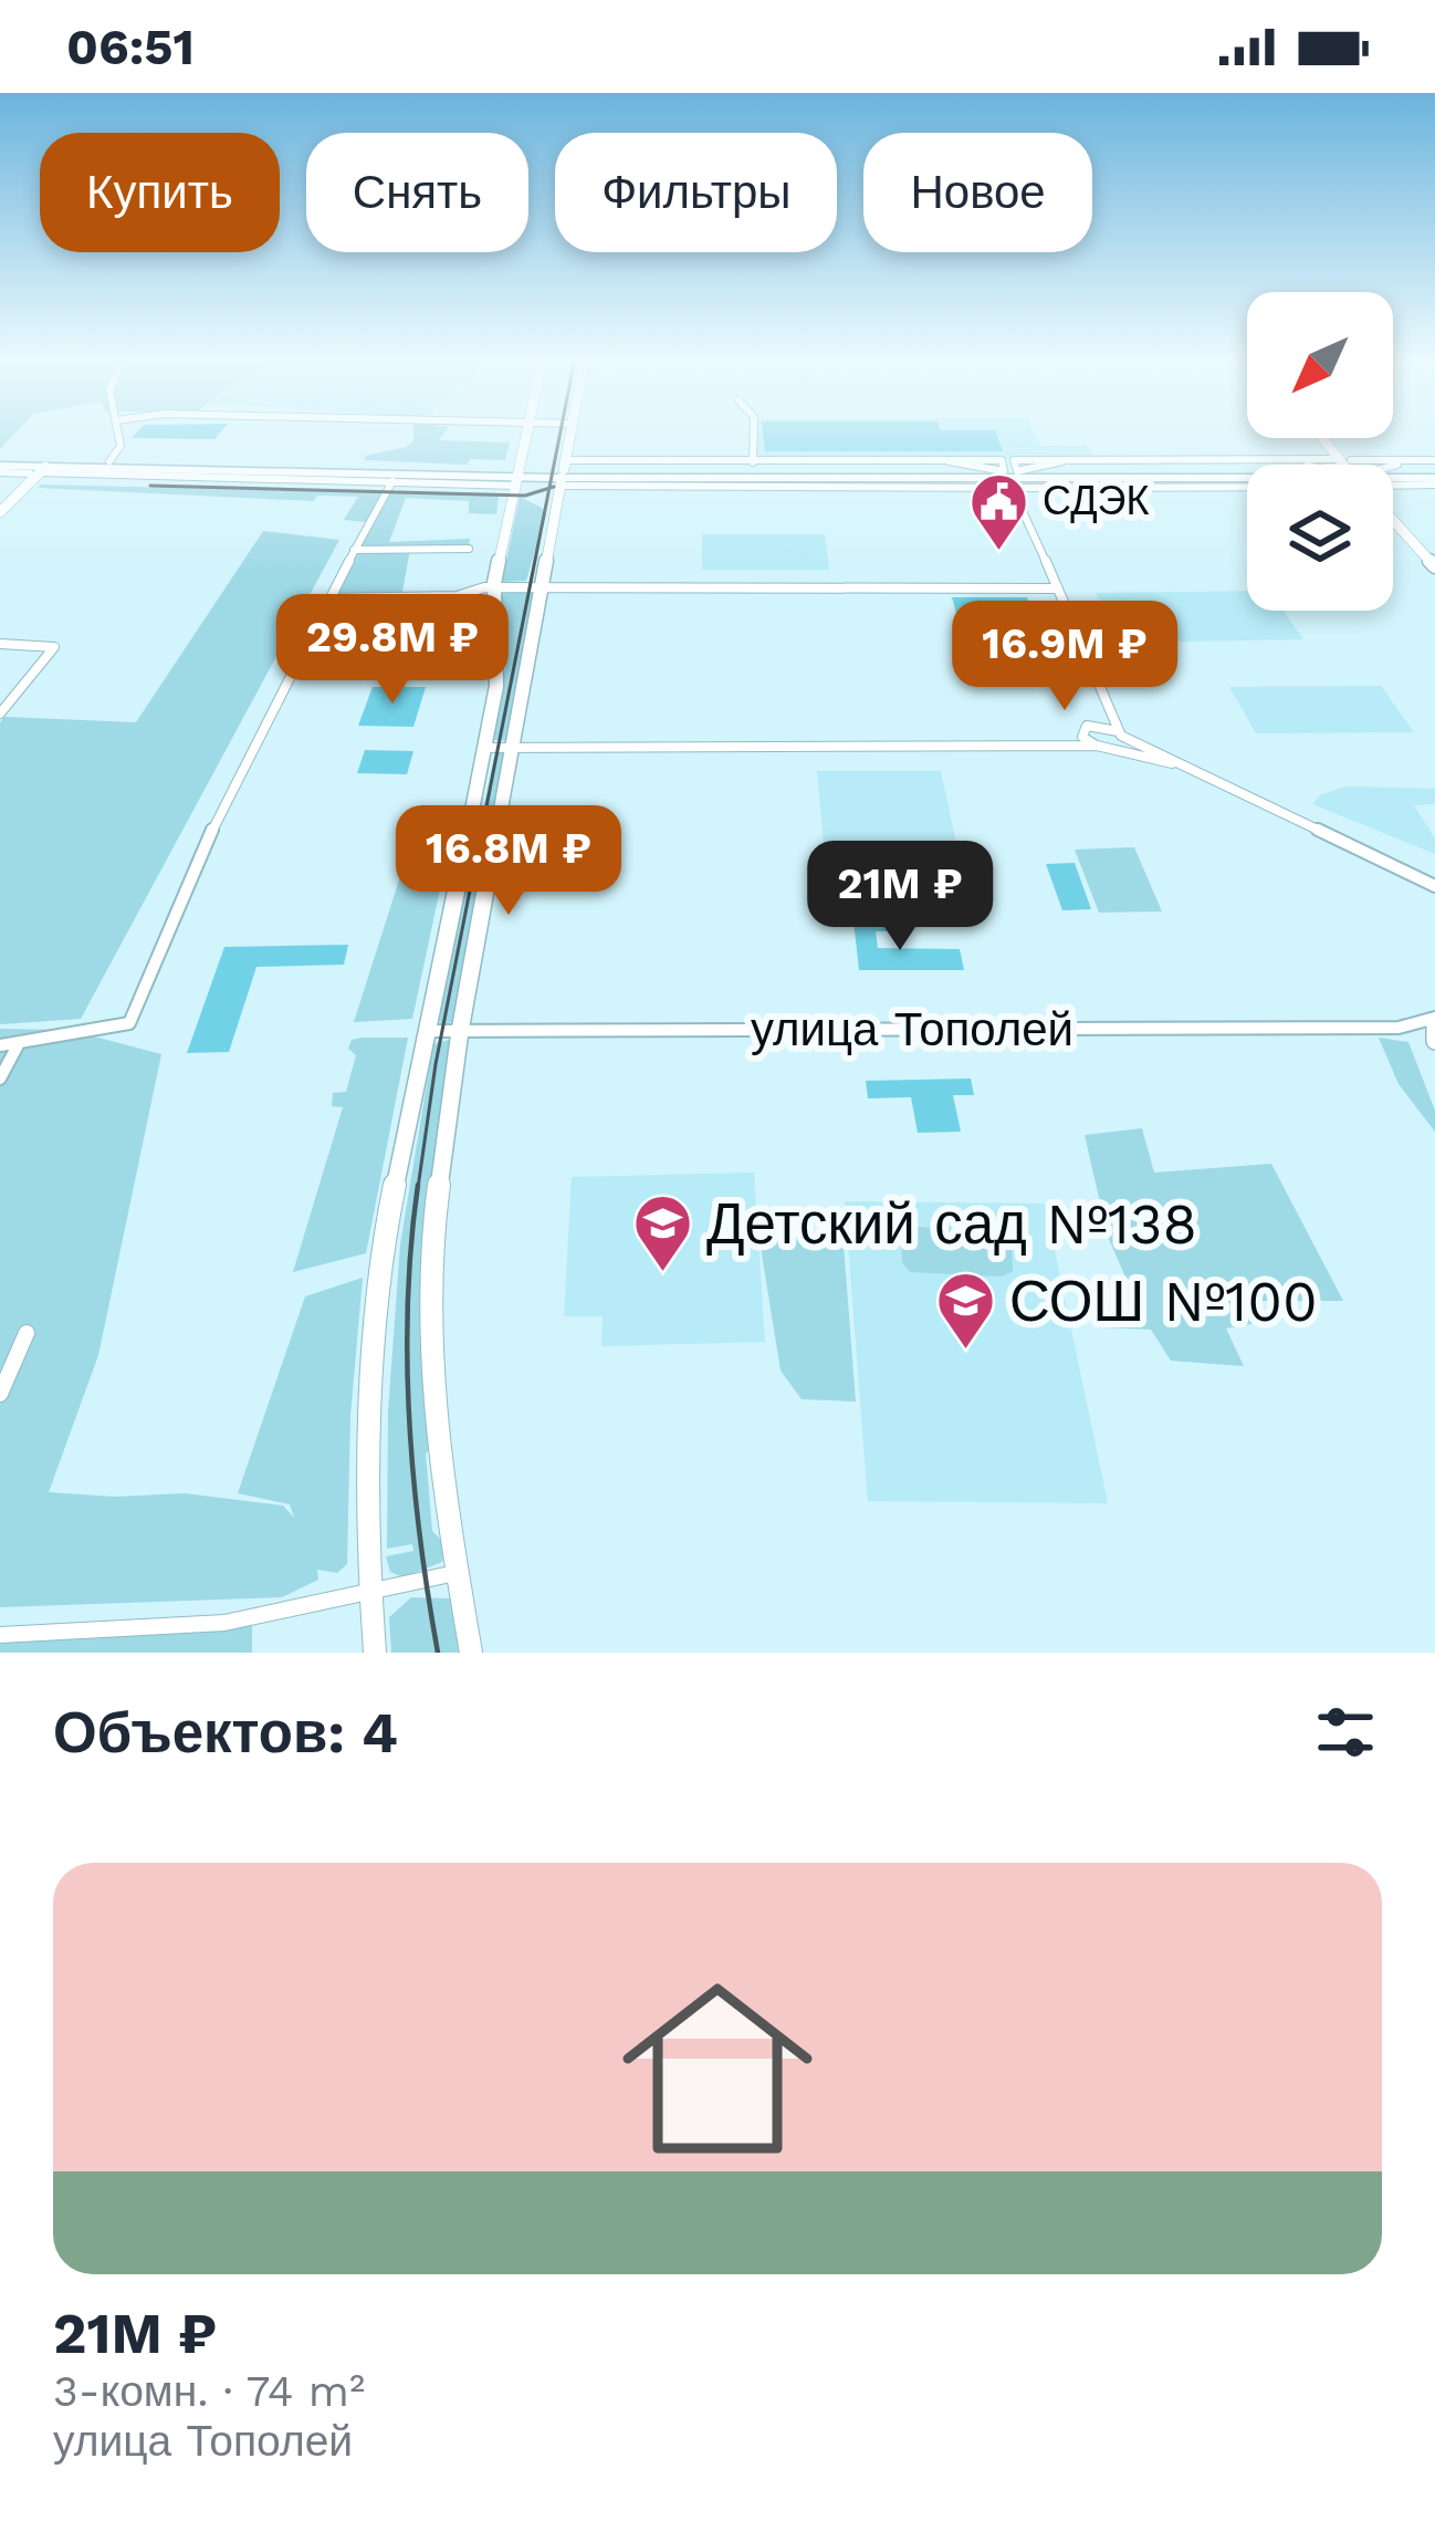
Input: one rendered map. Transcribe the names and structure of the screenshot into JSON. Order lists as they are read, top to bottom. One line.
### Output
{"streets":{"street":["улица Тополей"]},"places":{"public building":["СДЭК"],"school or university":["Детский сад №138","СОШ №100"]},"north":"bottom left","page":{"status":"06:51","chip":["Купить","Снять","Фильтры","Новое"],"price":["29.8M ₽","16.9M ₽","16.8M ₽","21M ₽"],"heading":"Объектов: 4","list":[{"name":"21M ₽","note":"3-комн. · 74 m² · улица Тополей"}]}}
